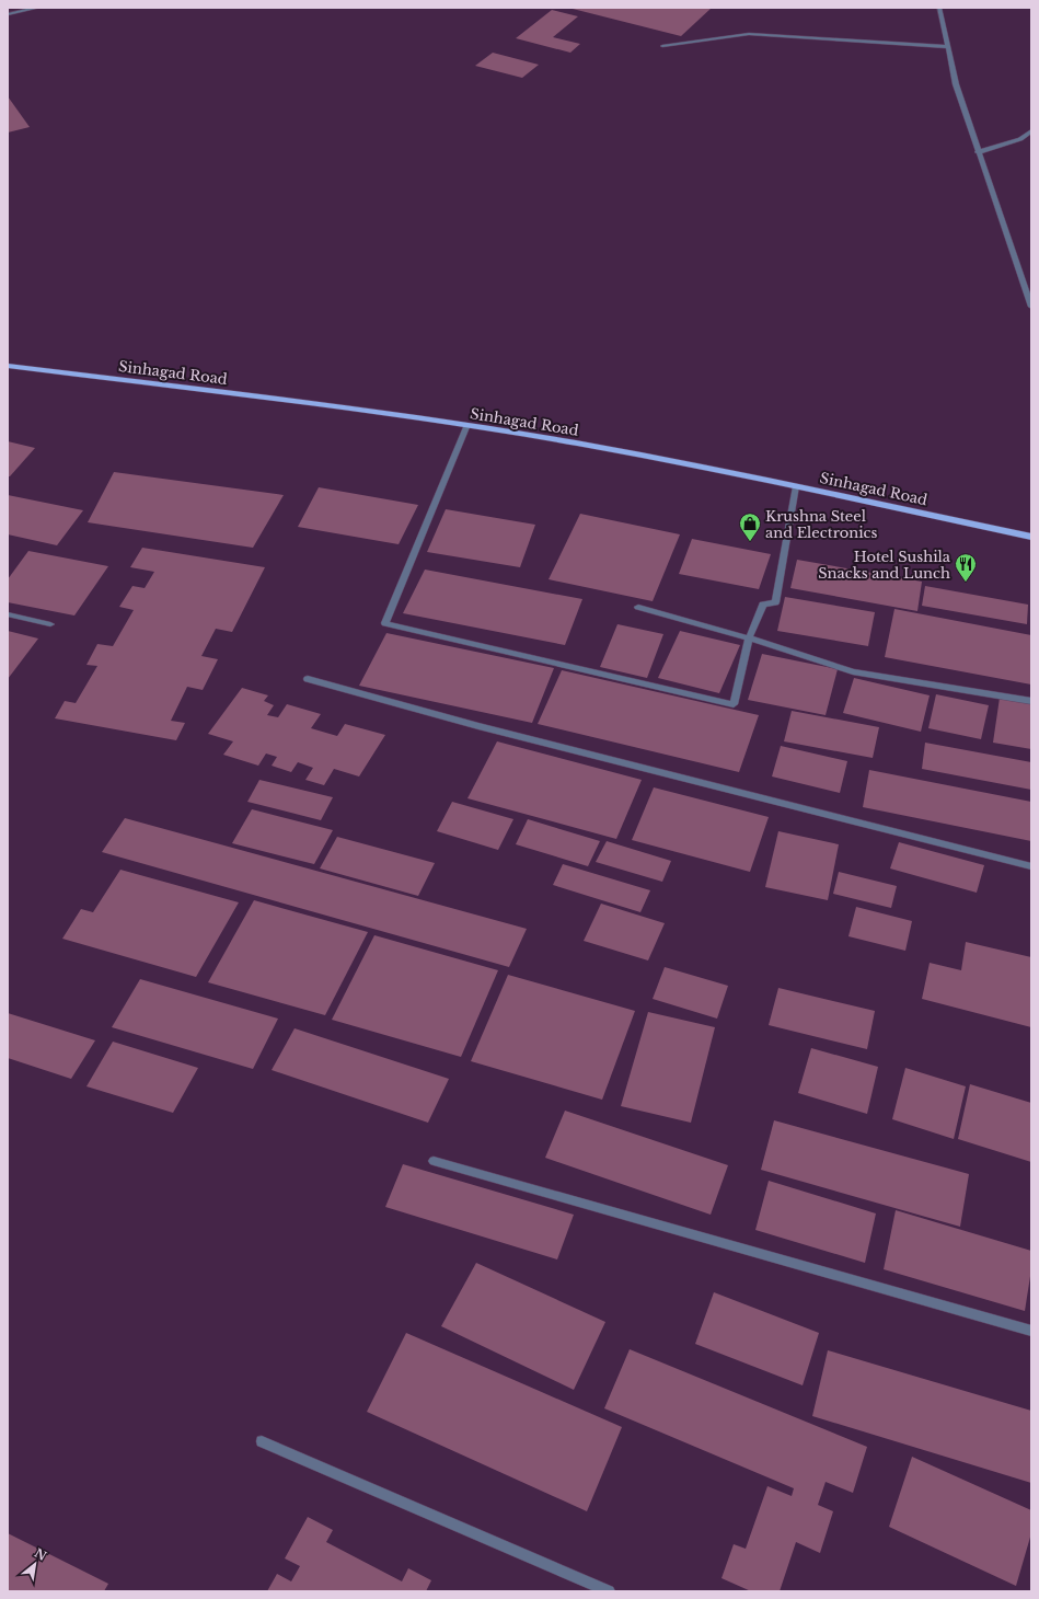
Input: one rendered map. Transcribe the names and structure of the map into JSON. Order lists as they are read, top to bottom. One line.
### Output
{"streets":{"main road":["Sinhagad Road"]},"places":{"shop":["Krushna Steel and Electronics"],"restaurant":["Hotel Sushila Snacks and Lunch"]},"north":"top right"}
